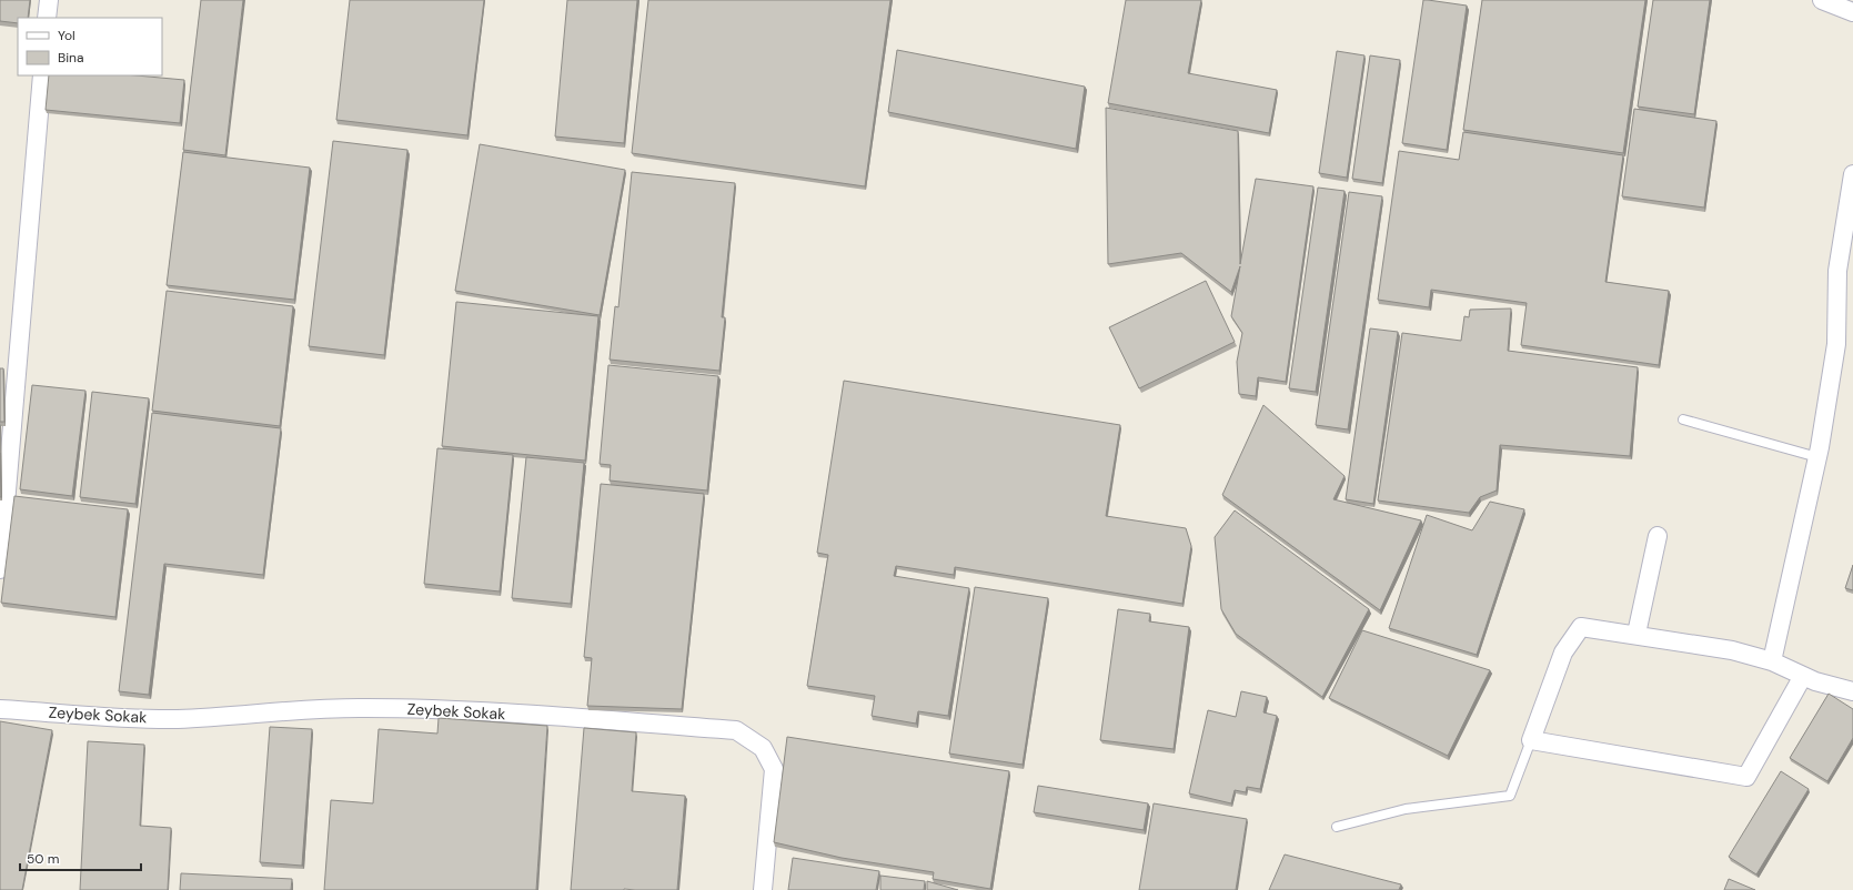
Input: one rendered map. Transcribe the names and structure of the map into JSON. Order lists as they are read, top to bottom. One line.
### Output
{"streets":{"street":["Zeybek Sokak"]},"legend":["Yol","Bina"],"scale_bar":"50 m"}
